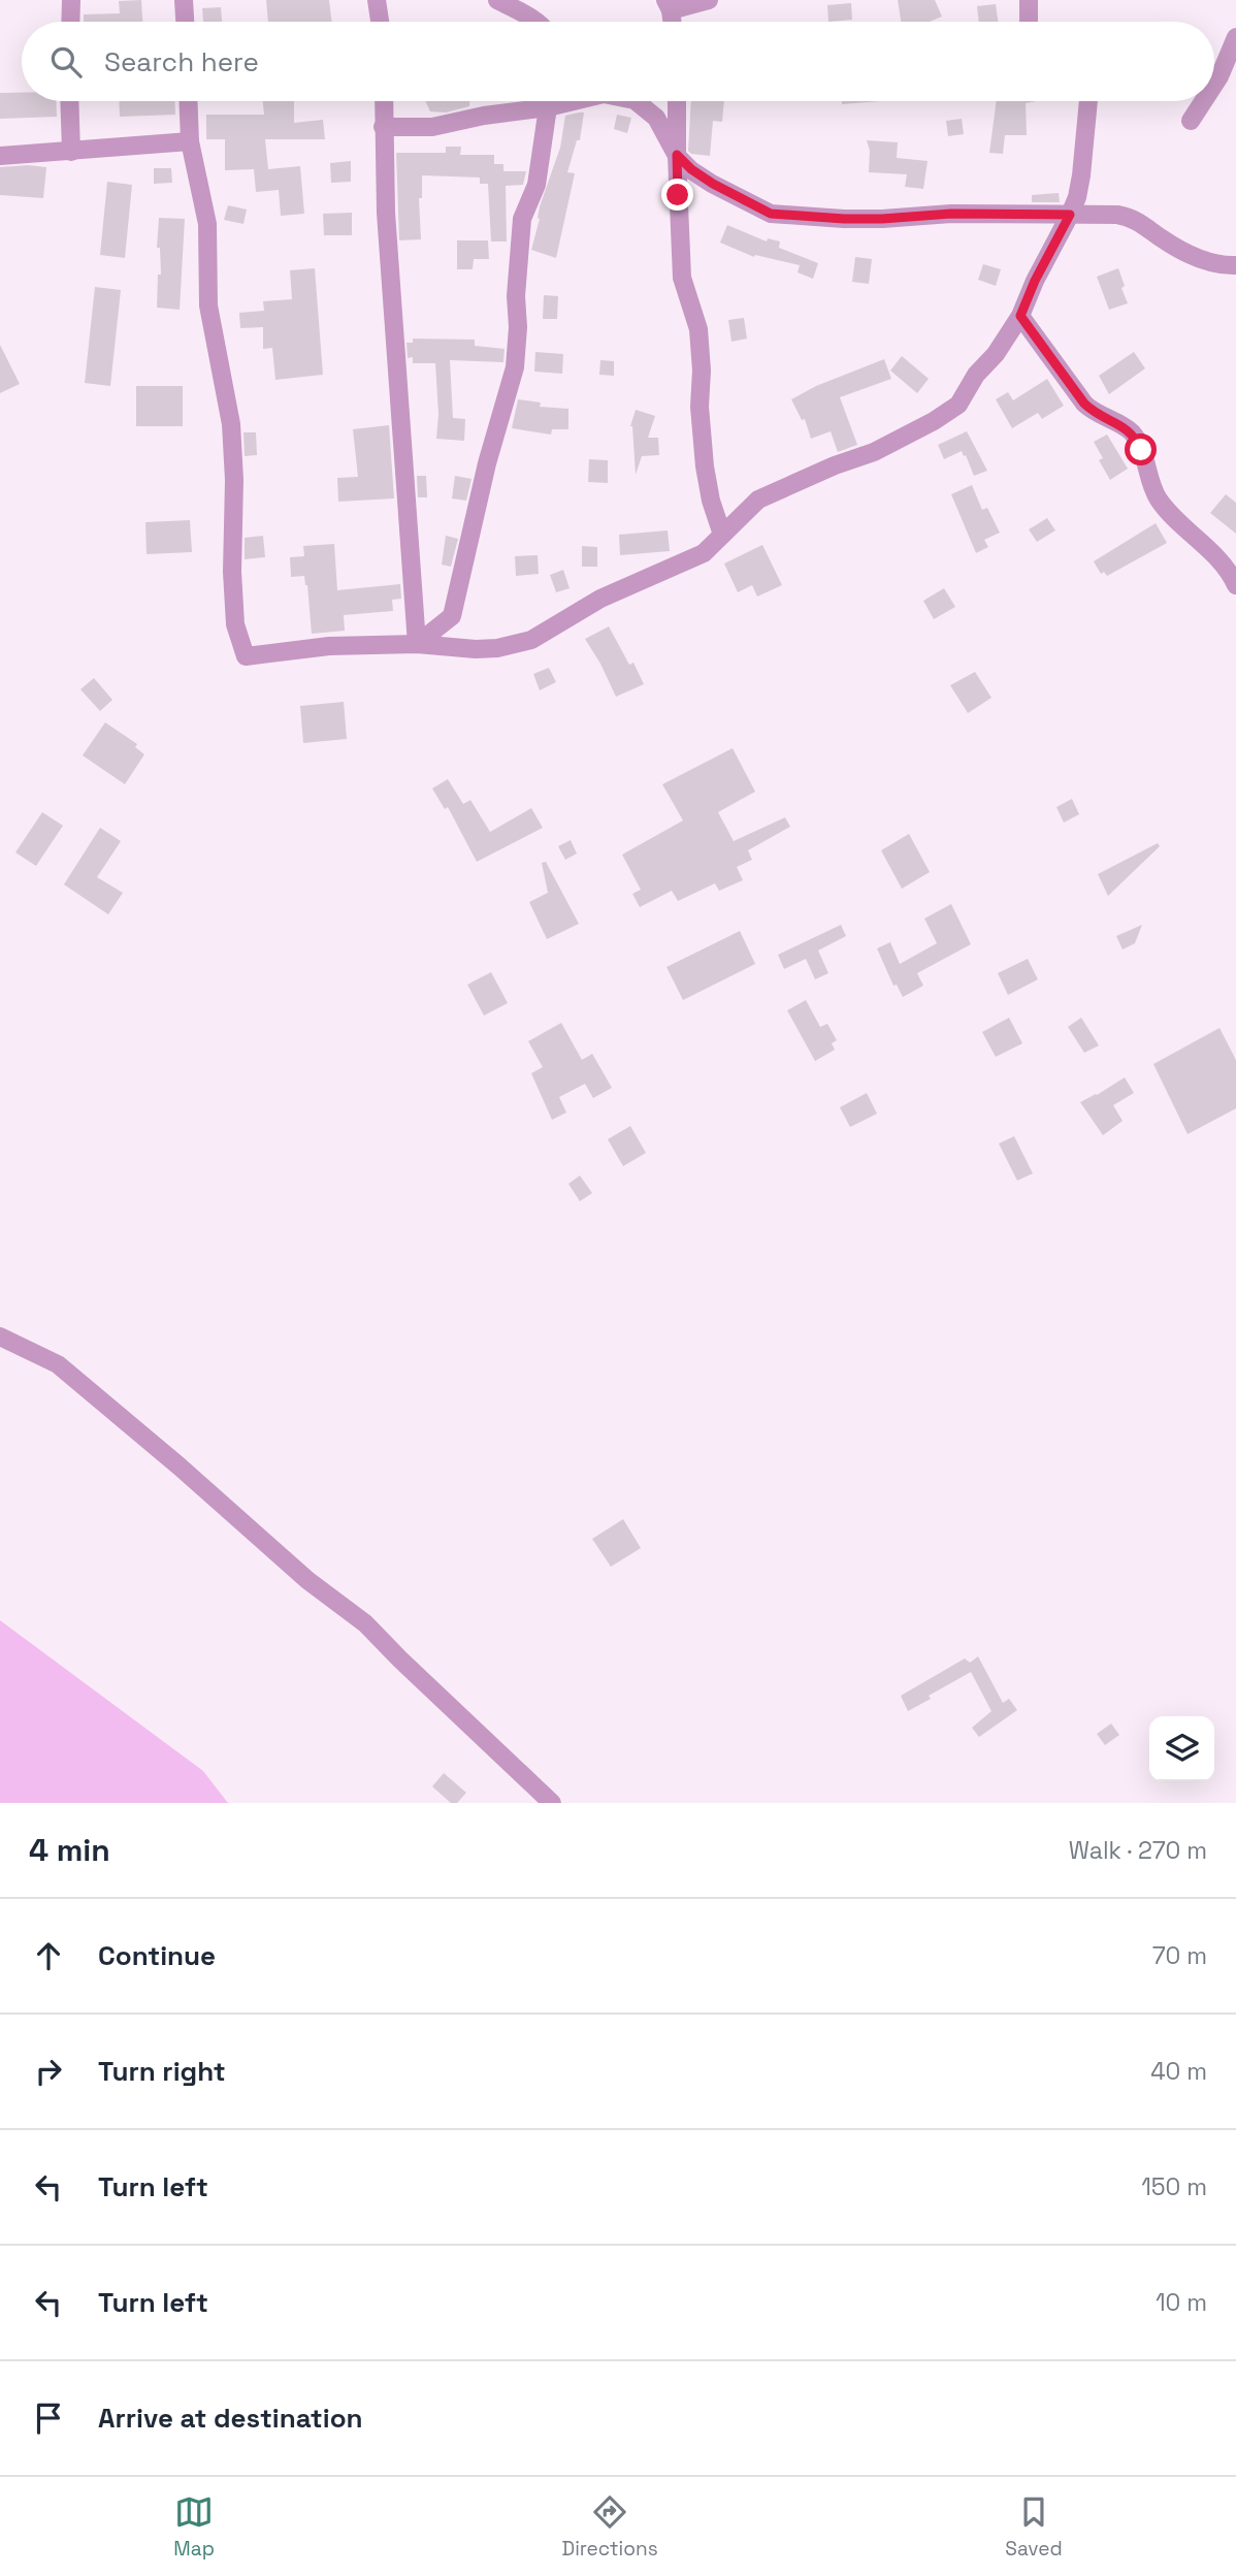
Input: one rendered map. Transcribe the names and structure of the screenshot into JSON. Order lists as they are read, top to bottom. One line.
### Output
{"page":{"search":"Search here","heading":["4 min","Walk · 270 m"],"list":[["Continue","70 m"],["Turn right","40 m"],["Turn left","150 m"],["Turn left","10 m"],"Arrive at destination"],"nav":["Map","Directions","Saved"]}}
